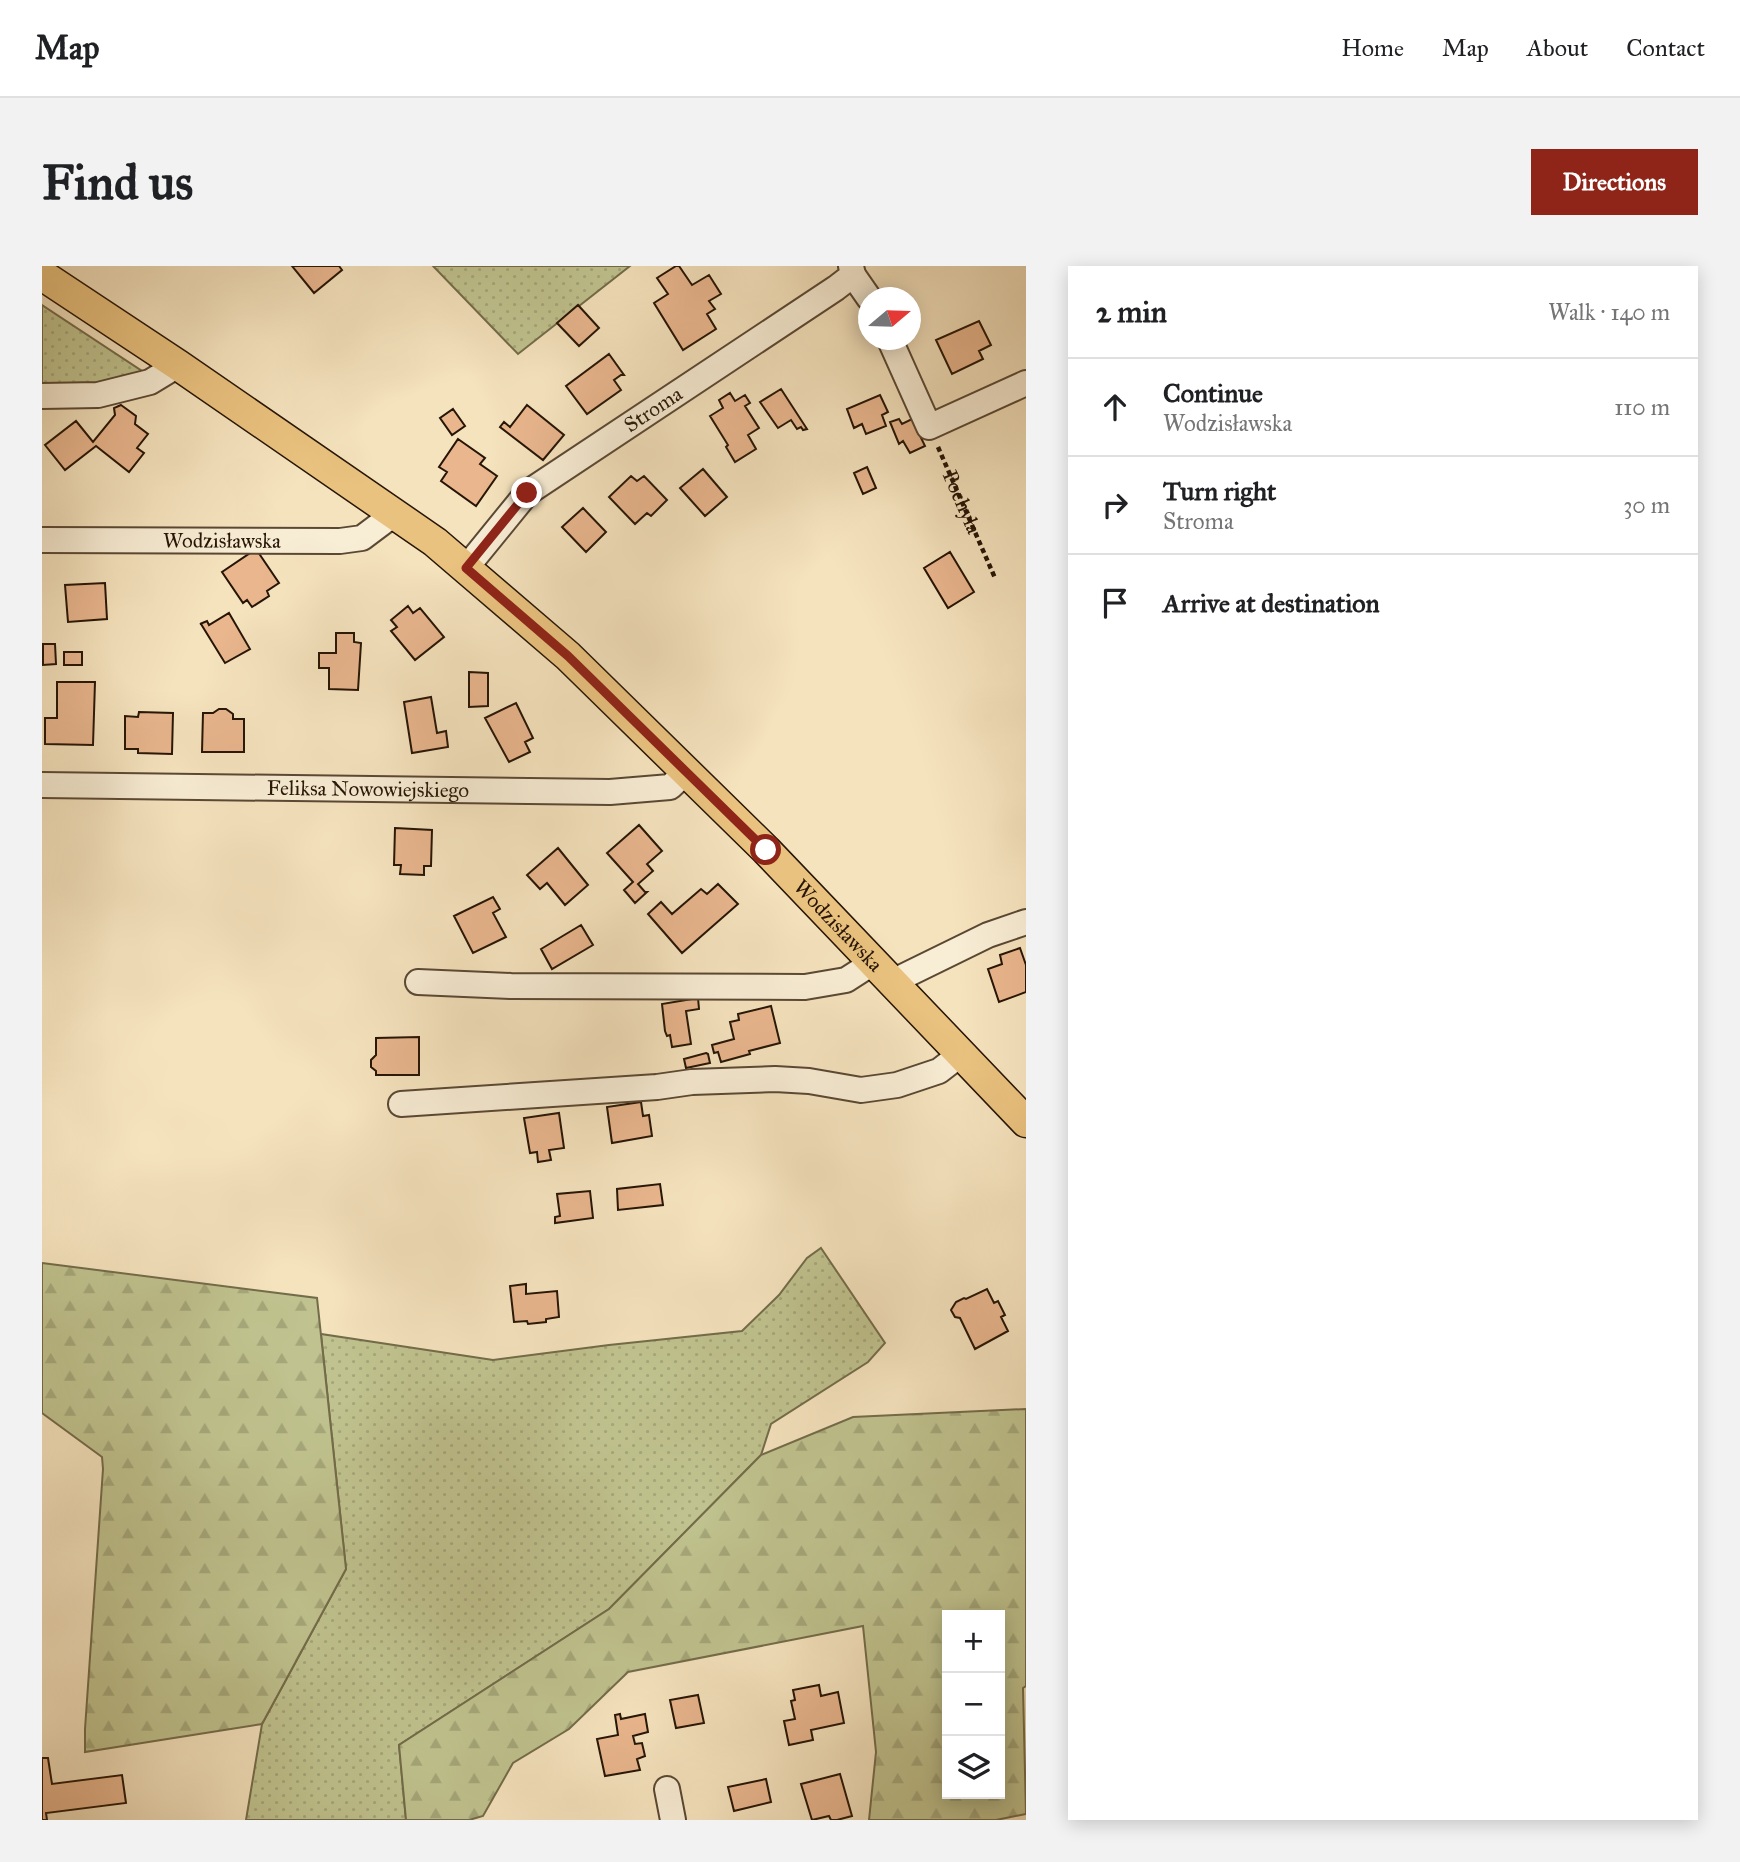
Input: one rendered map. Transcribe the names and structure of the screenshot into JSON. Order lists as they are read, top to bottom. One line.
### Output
{"streets":{"main road":["Wodzisławska"],"street":["Stroma","Feliksa Nowowiejskiego"],"path":["Pochyła"]},"crossings":[["Stroma","Wodzisławska"],["Wodzisławska","Feliksa Nowowiejskiego"]],"north":"right","page":{"header":"Map","nav":["Home","Map","About","Contact"],"buttons":"Directions","title":"Find us","heading":["2 min","Walk · 140 m"],"list":[["Continue","Wodzisławska","110 m"],["Turn right","Stroma","30 m"],"Arrive at destination"],"map_buttons":["+","−"]}}
